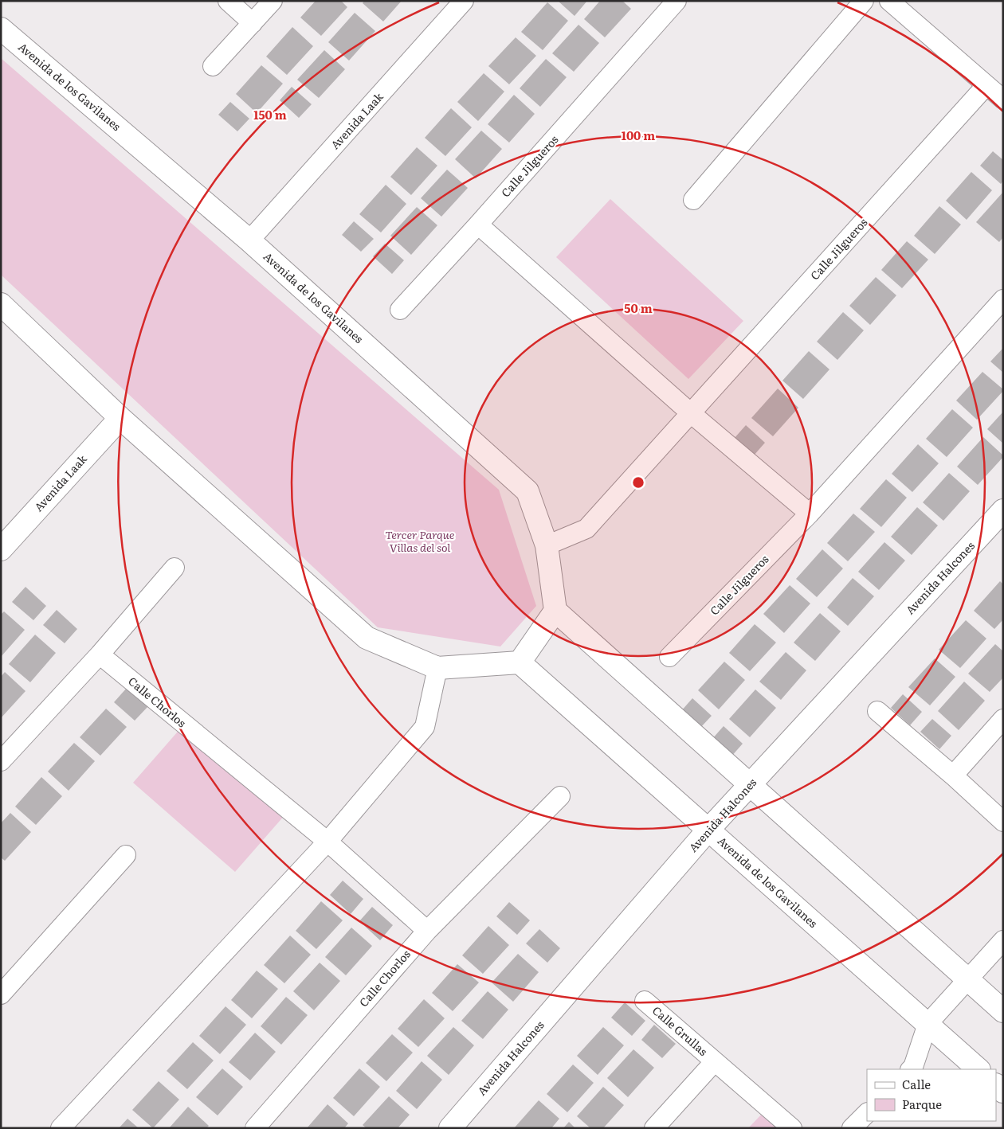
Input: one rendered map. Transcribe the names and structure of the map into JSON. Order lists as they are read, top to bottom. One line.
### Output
{"streets":{"street":["Avenida de los Gavilanes","Avenida Laak","Calle Jilgueros","Avenida Halcones","Calle Chorlos","Calle Grullas"]},"crossings":[["Avenida de los Gavilanes","Avenida Laak"],["Avenida de los Gavilanes","Calle Jilgueros"],["Avenida de los Gavilanes","Avenida Halcones"]],"parks":["Tercer Parque Villas del sol"],"legend":["Calle","Parque"],"rings":["150 m","100 m","50 m"]}
